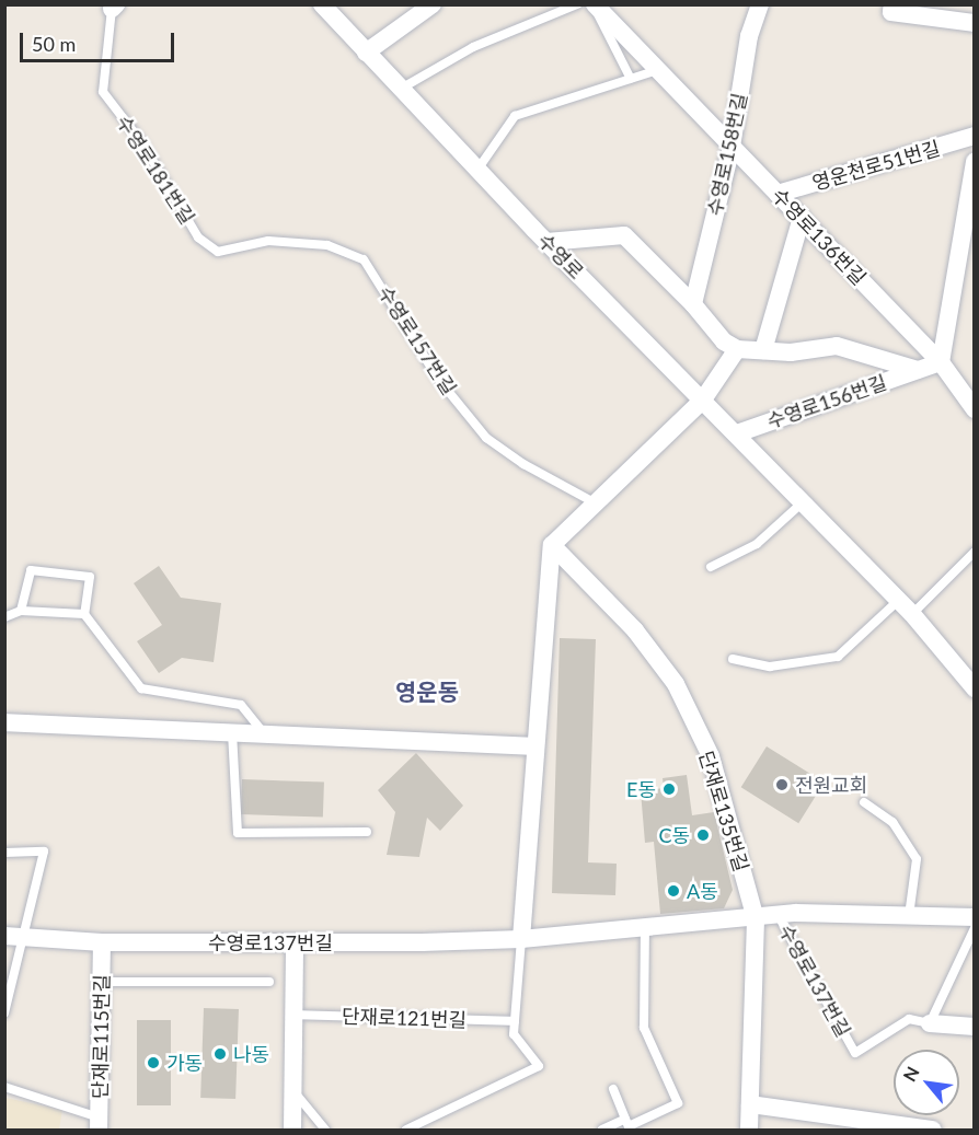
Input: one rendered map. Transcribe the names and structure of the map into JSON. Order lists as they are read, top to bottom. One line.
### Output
{"streets":{"street":["수영로158번길","영운천로51번길","수영로136번길","수영로","수영로156번길","단재로135번길","수영로137번길","단재로115번길"],"lane":["수영로181번길","수영로157번길","단재로121번길"]},"crossings":[["수영로158번길","수영로136번길"],["영운천로51번길","수영로136번길"],["수영로181번길","수영로157번길"],["수영로136번길","수영로156번길"],["수영로","수영로156번길"],["단재로135번길","수영로137번길"],["수영로137번길","단재로115번길"]],"districts":["영운동"],"places":["전원교회","E동","C동","A동","나동","가동"],"scale_bar":"50 m","north":"top left"}
